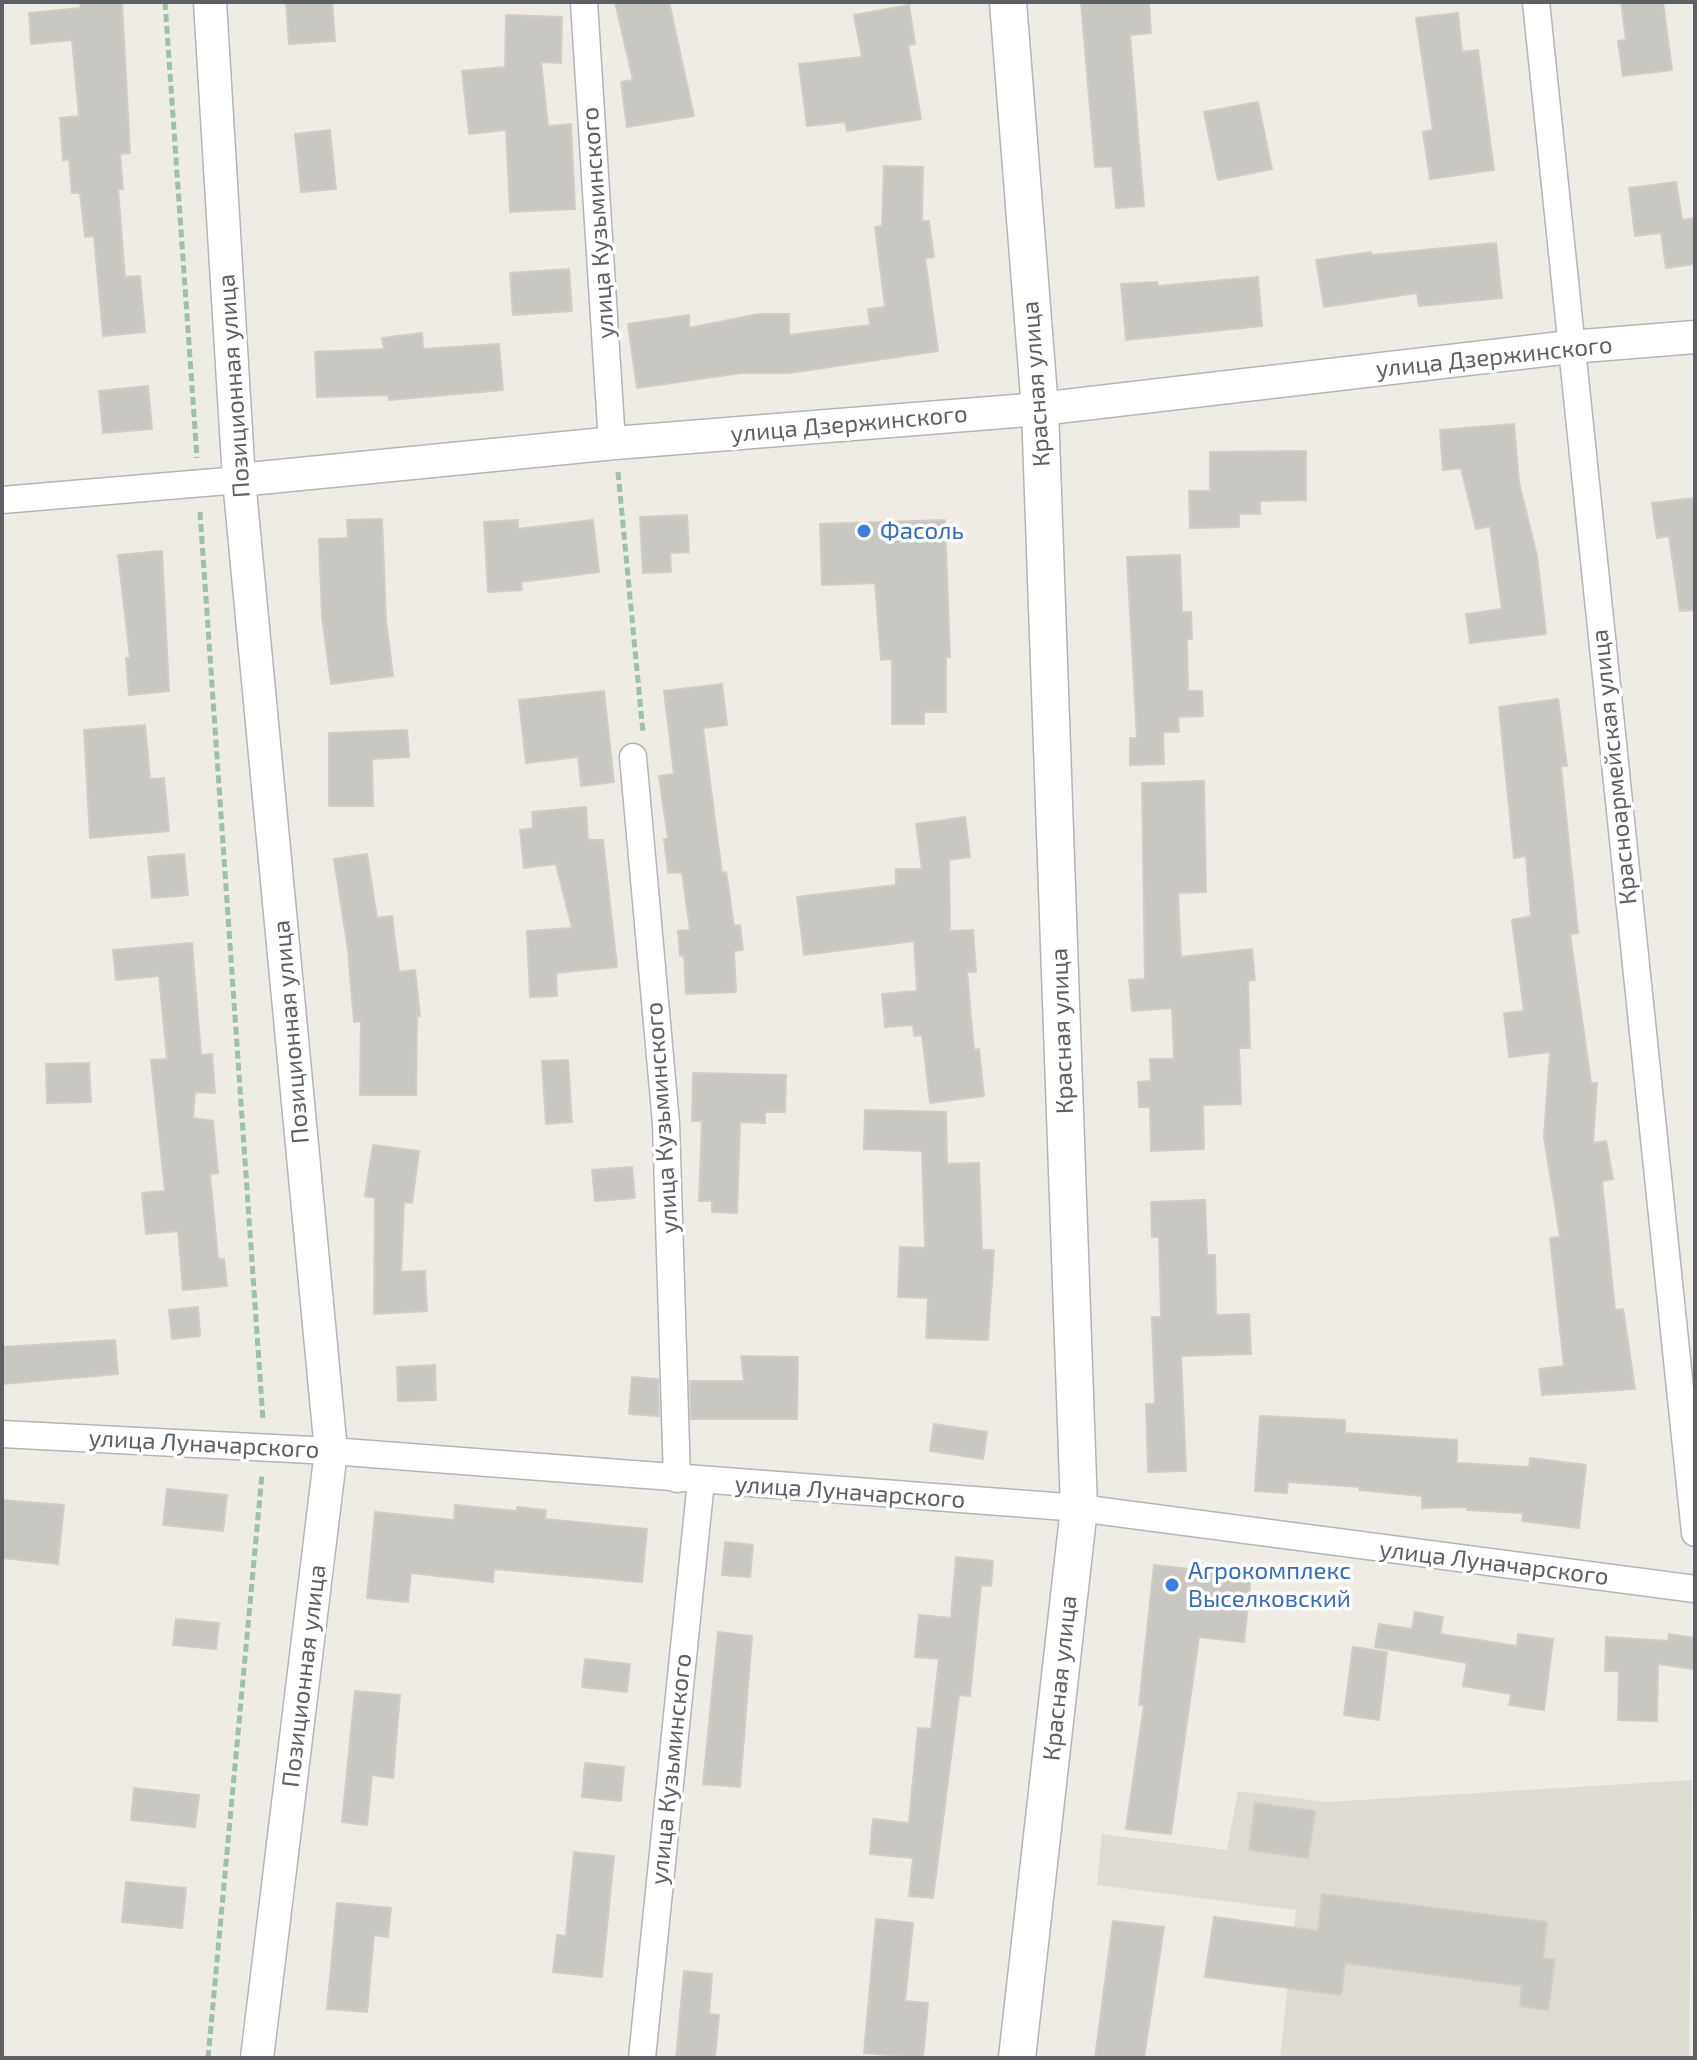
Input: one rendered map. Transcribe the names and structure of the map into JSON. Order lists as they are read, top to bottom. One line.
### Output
{"streets":{"main road":["Красная улица"],"street":["улица Кузьминского","улица Дзержинского","Позиционная улица","Красноармейская улица","улица Луначарского"]},"crossings":[["улица Кузьминского","улица Дзержинского"],["улица Кузьминского","улица Луначарского"],["улица Дзержинского","Красная улица"],["улица Дзержинского","Позиционная улица"],["улица Дзержинского","Красноармейская улица"],["Красная улица","улица Луначарского"],["Позиционная улица","улица Луначарского"]],"places":["Фасоль","Агрокомплекс Выселковский"]}
